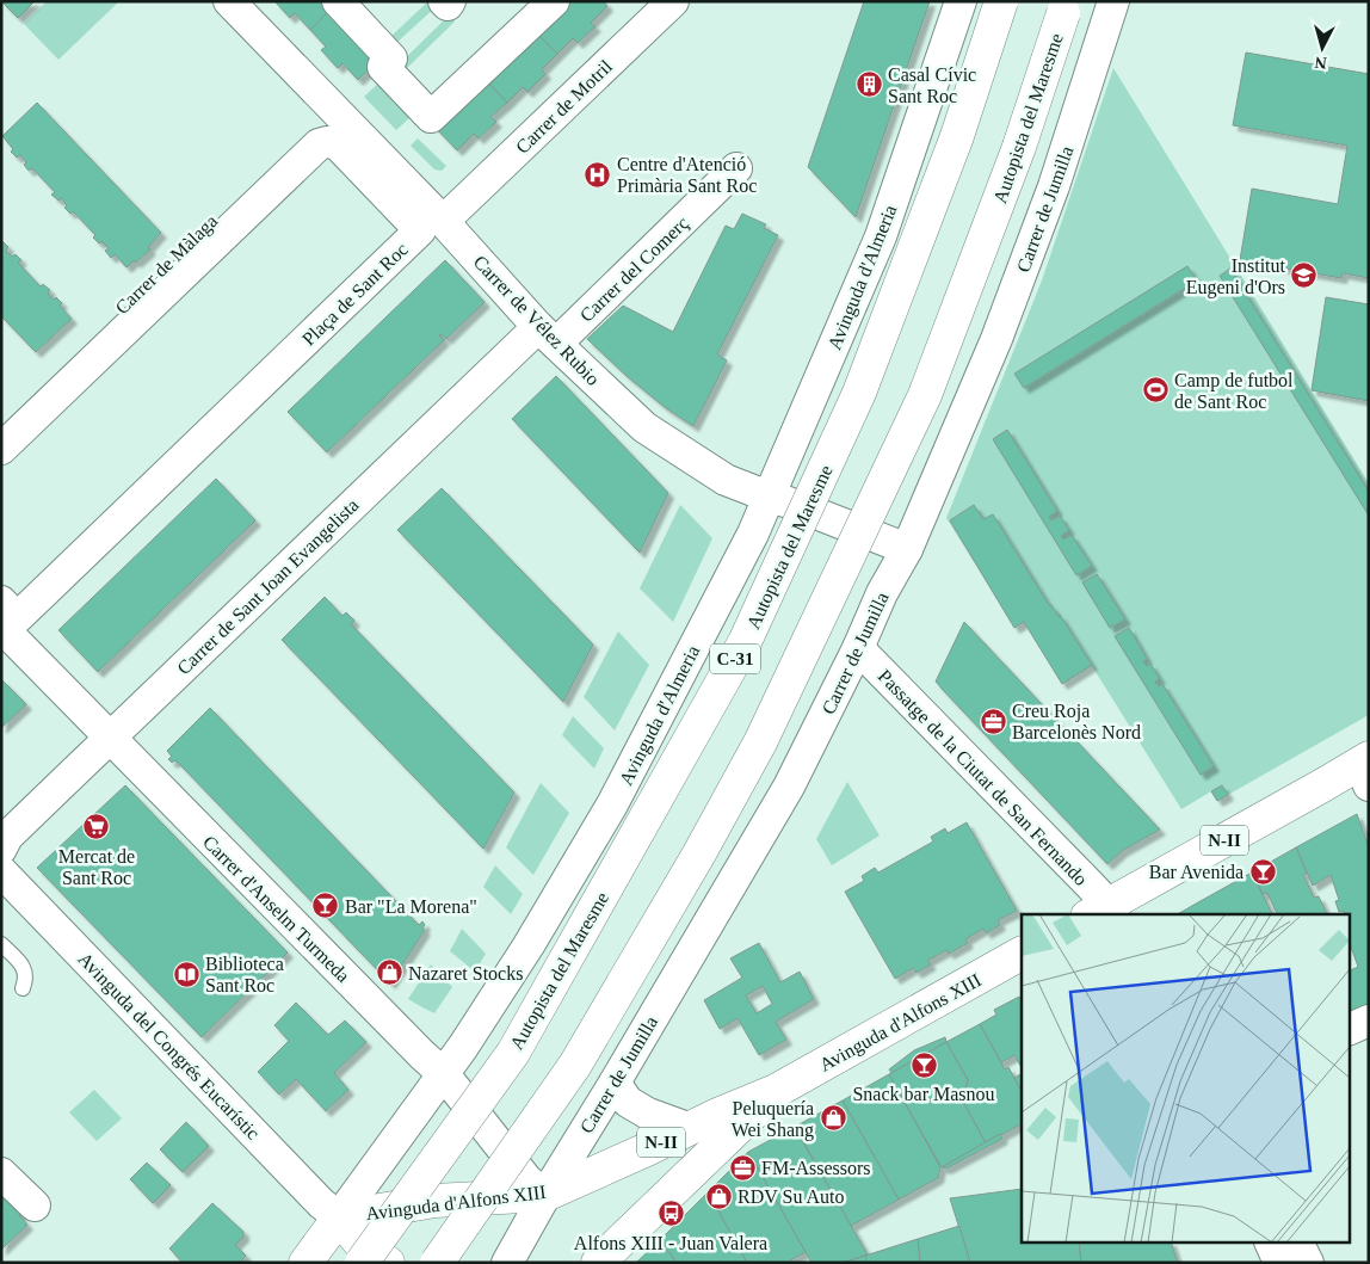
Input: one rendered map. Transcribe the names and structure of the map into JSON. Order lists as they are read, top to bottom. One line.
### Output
{"streets":{"main road":["Autopista del Maresme","C-31","N-II","Avinguda d'Alfons XIII"],"street":["Carrer de Motril","Carrer de Jumilla","Carrer de Màlaga","Carrer del Comerç","Avinguda d'Almeria","Plaça de Sant Roc","Carrer de Vélez Rubio","Carrer de Sant Joan Evangelista","Passatge de la Ciutat de San Fernando","Carrer d'Anselm Turmeda","Avinguda del Congrés Eucarístic"]},"crossings":[["Carrer de Jumilla","Carrer de Vélez Rubio"],["Carrer de Jumilla","Passatge de la Ciutat de San Fernando"],["Carrer de Jumilla","Carrer d'Anselm Turmeda"],["Carrer de Jumilla","Avinguda d'Alfons XIII"],["Carrer de Màlaga","Carrer de Vélez Rubio"],["Carrer del Comerç","Carrer de Vélez Rubio"],["Carrer del Comerç","Carrer de Sant Joan Evangelista"],["Avinguda d'Almeria","Carrer de Vélez Rubio"],["Avinguda d'Almeria","Carrer d'Anselm Turmeda"],["Avinguda d'Almeria","Avinguda d'Alfons XIII"],["Avinguda d'Almeria","Avinguda del Congrés Eucarístic"],["Carrer de Vélez Rubio","Carrer de Sant Joan Evangelista"],["Carrer de Sant Joan Evangelista","Carrer d'Anselm Turmeda"],["Passatge de la Ciutat de San Fernando","N-II"],["Carrer d'Anselm Turmeda","Avinguda d'Alfons XIII"],["Avinguda d'Alfons XIII","Avinguda del Congrés Eucarístic"]],"places":{"building":["Casal Cívic Sant Roc"],"hospital":["Centre d'Atenció Primària Sant Roc"],"school or university":["Institut Eugeni d'Ors"],"sports":["Camp de futbol de Sant Roc"],"office":["Creu Roja Barcelonès Nord","FM-Assessors"],"supermarket":["Mercat de Sant Roc"],"bar":["Bar Avenida","Bar \"La Morena\"","Snack bar Masnou"],"shop":["Nazaret Stocks","Peluquería Wei Shang","RDV Su Auto"],"library":["Biblioteca Sant Roc"],"bus stop":["Alfons XIII - Juan Valera"]},"north":"bottom"}
